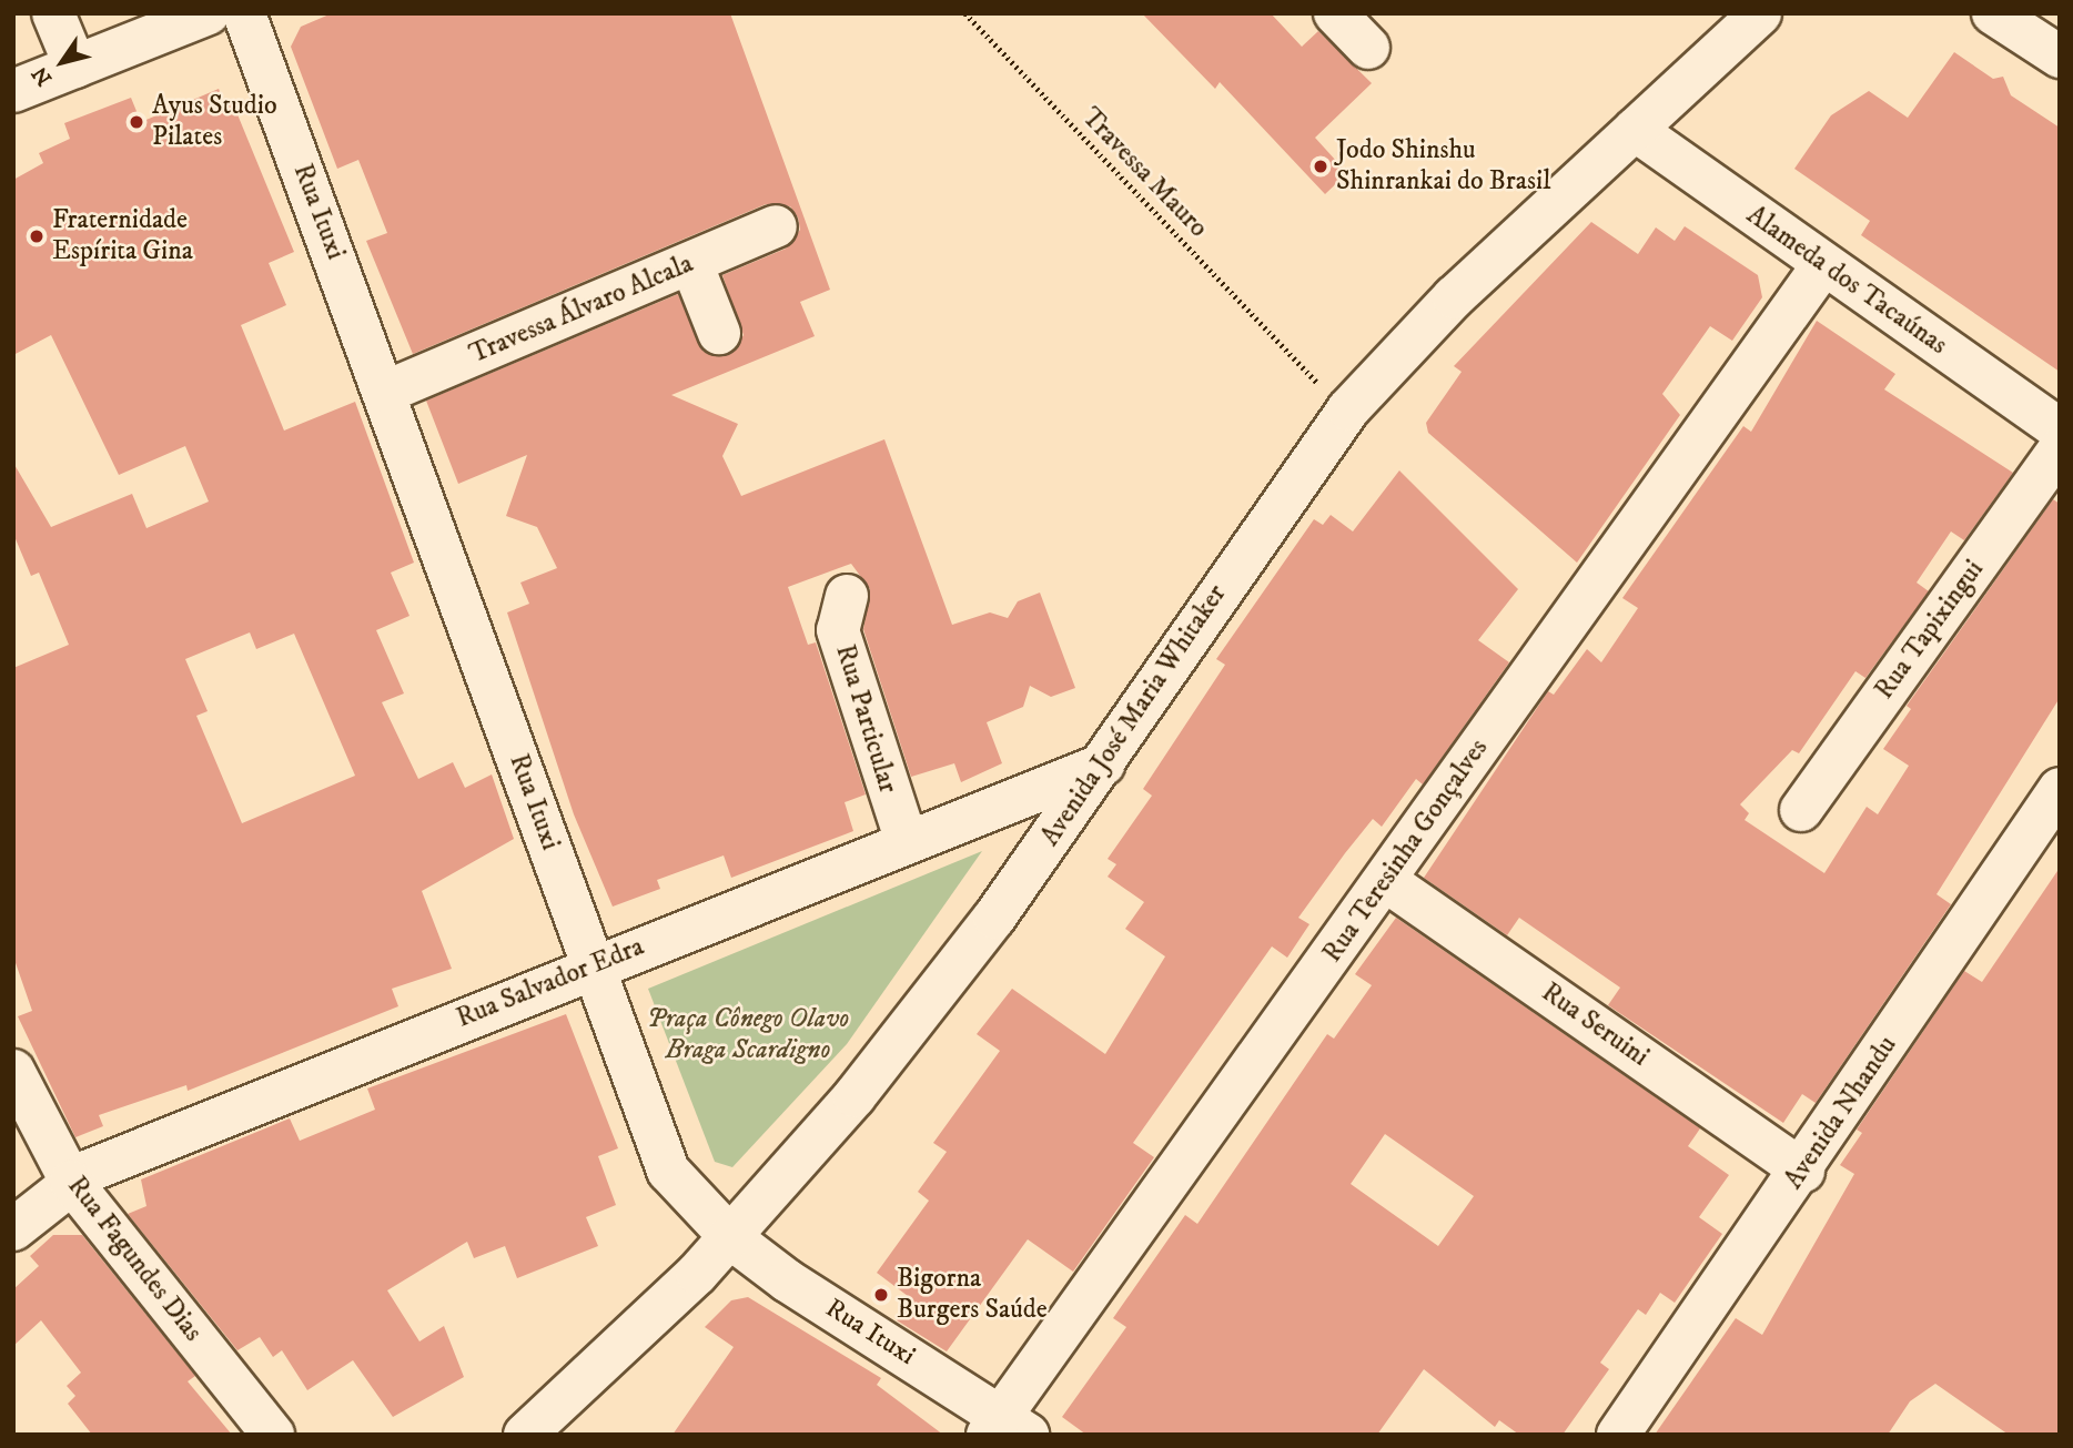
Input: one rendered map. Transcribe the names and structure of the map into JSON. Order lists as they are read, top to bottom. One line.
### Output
{"streets":{"street":["Rua Ituxi","Alameda dos Tacaúnas","Travessa Álvaro Alcala","Rua Tapixingui","Avenida José Maria Whitaker","Rua Particular","Rua Teresinha Gonçalves","Rua Salvador Edra","Rua Seruini","Avenida Nhandu","Rua Fagundes Dias"],"path":["Travessa Mauro"]},"crossings":[["Rua Ituxi","Travessa Álvaro Alcala"],["Rua Ituxi","Avenida José Maria Whitaker"],["Rua Ituxi","Rua Teresinha Gonçalves"],["Rua Ituxi","Rua Salvador Edra"],["Alameda dos Tacaúnas","Avenida José Maria Whitaker"],["Alameda dos Tacaúnas","Rua Teresinha Gonçalves"],["Avenida José Maria Whitaker","Rua Salvador Edra"],["Rua Particular","Rua Salvador Edra"],["Rua Teresinha Gonçalves","Rua Seruini"],["Rua Salvador Edra","Rua Fagundes Dias"],["Rua Seruini","Avenida Nhandu"]],"parks":["Praça Cônego Olavo Braga Scardigno"],"places":["Ayus Studio Pilates","Jodo Shinshu Shinrankai do Brasil","Fraternidade Espírita Gina","Bigorna Burgers Saúde"],"north":"bottom left"}
